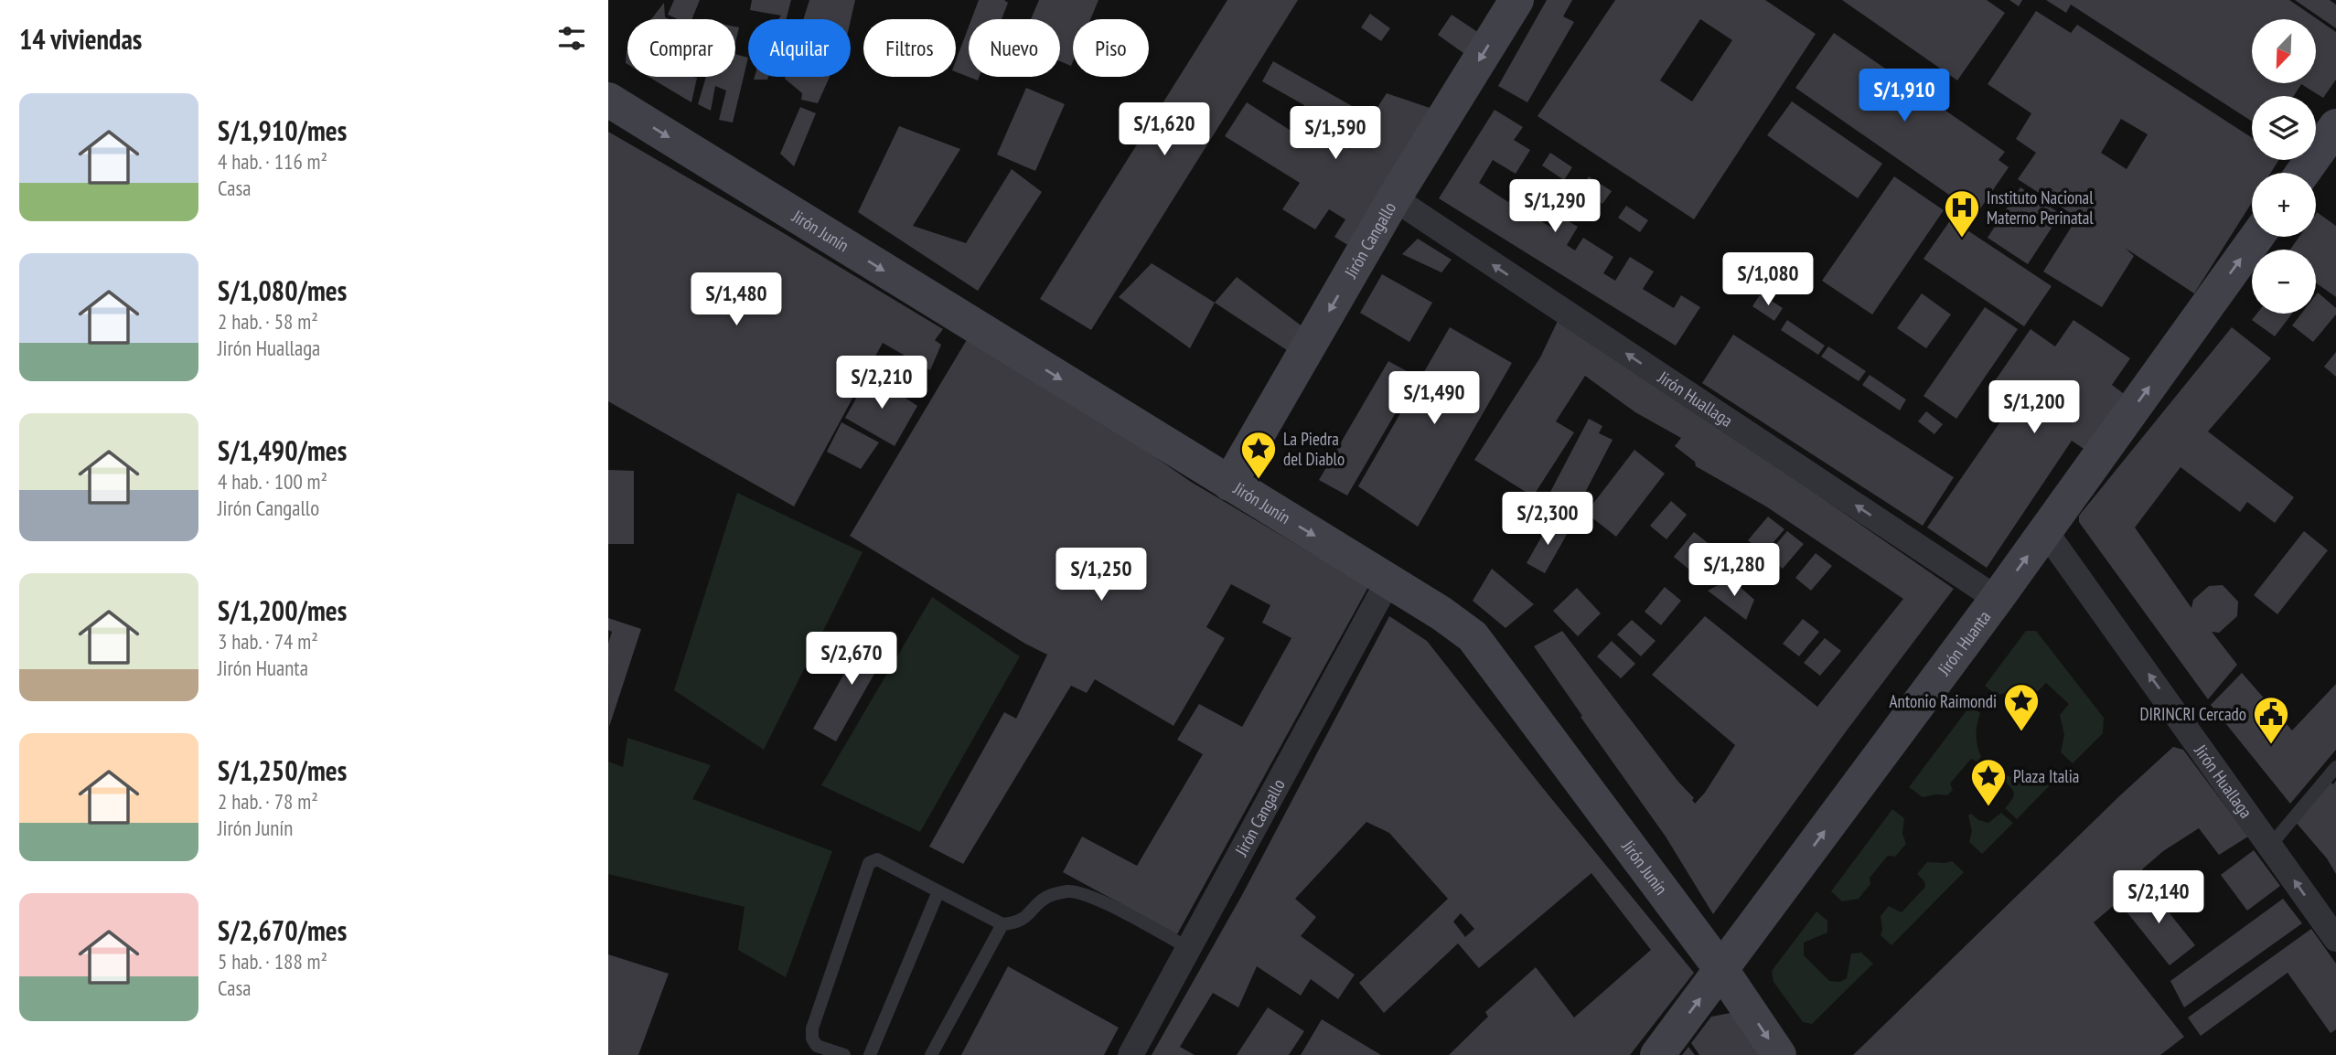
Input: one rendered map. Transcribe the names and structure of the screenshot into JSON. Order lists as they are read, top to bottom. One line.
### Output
{"streets":{"street":["Jirón Junín","Jirón Cangallo","Jirón Huallaga","Jirón Huanta"]},"crossings":[["Jirón Junín","Jirón Cangallo"],["Jirón Junín","Jirón Huanta"],["Jirón Cangallo","Jirón Huallaga"],["Jirón Huallaga","Jirón Huanta"]],"one_way":["Jirón Junín","Jirón Cangallo","Jirón Huallaga","Jirón Huanta"],"places":{"hospital":["Instituto Nacional Materno Perinatal"],"place":["La Piedra del Diablo","Antonio Raimondi","Plaza Italia"],"public building":["DIRINCRI Cercado"]},"north":"bottom left","page":{"heading":"14 viviendas","map_buttons":["+","−"],"chip":["Comprar","Alquilar","Filtros","Nuevo","Piso"],"price":["S/1,910","S/1,620","S/1,590","S/1,290","S/1,080","S/1,480","S/2,210","S/1,490","S/1,200","S/2,300","S/1,280","S/1,250","S/2,670","S/2,140"],"list":[{"name":"S/1,910/mes","note":"4 hab. · 116 m² · Casa"},{"name":"S/1,080/mes","note":"2 hab. · 58 m² · Jirón Huallaga"},{"name":"S/1,490/mes","note":"4 hab. · 100 m² · Jirón Cangallo"},{"name":"S/1,200/mes","note":"3 hab. · 74 m² · Jirón Huanta"},{"name":"S/1,250/mes","note":"2 hab. · 78 m² · Jirón Junín"},{"name":"S/2,670/mes","note":"5 hab. · 188 m² · Casa"}]}}
